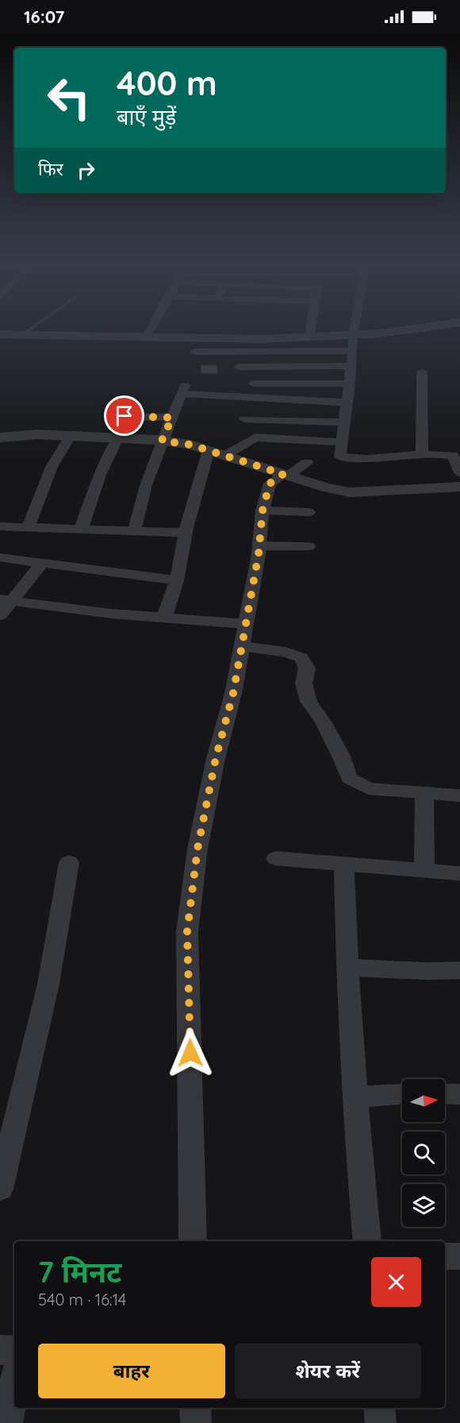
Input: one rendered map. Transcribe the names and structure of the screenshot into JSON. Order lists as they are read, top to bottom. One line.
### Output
{"north":"right","page":{"status":"16:07","turn":["400 m","बाएँ मुड़ें"],"then":"फिर","heading":["7 मिनट","540 m · 16:14"],"buttons":["बाहर","शेयर करें"]}}
